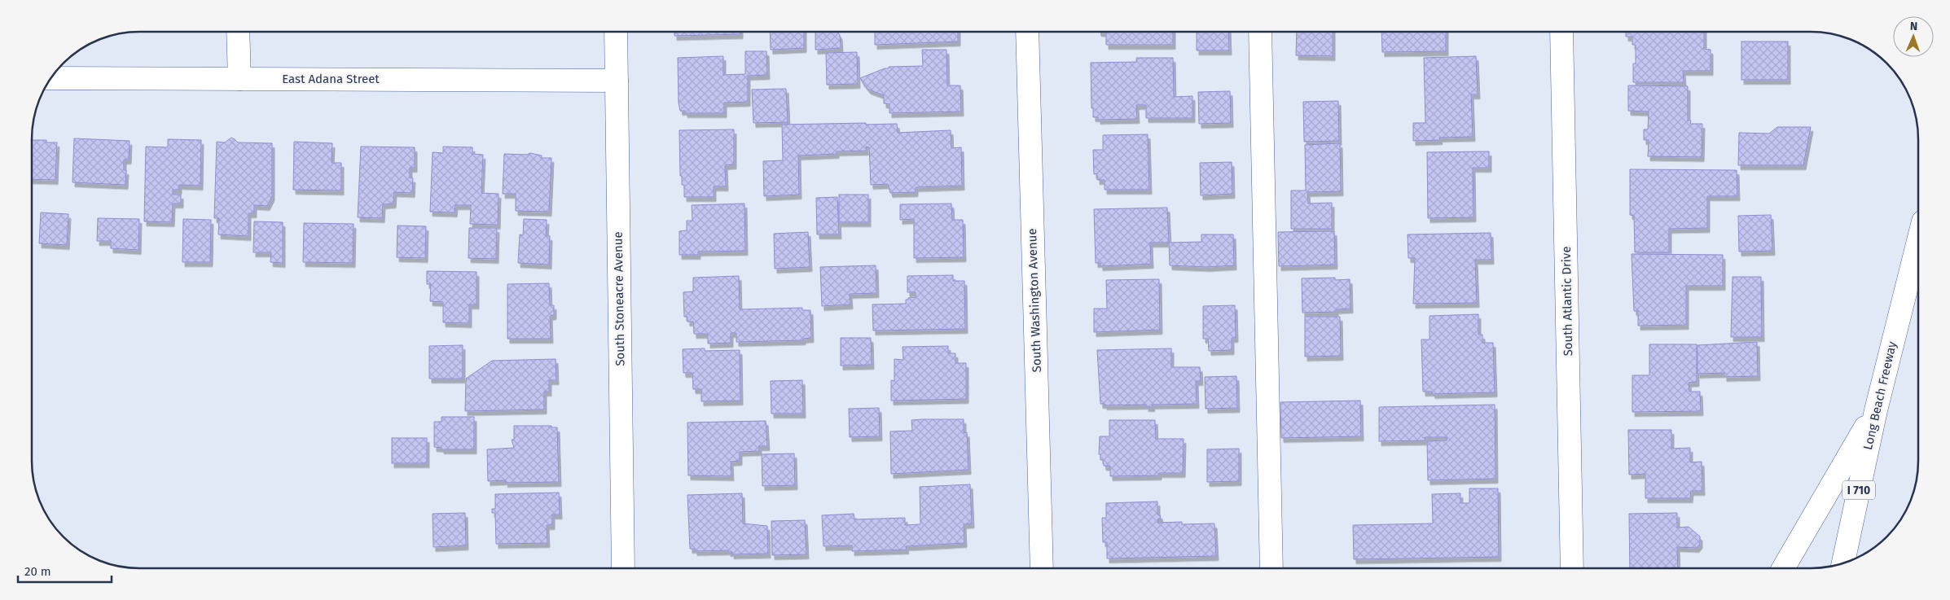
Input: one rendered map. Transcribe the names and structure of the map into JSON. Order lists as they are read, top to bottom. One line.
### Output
{"streets":{"main road":["East Adana Street","South Stoneacre Avenue","South Washington Avenue","South Atlantic Drive","Long Beach Freeway","I 710"]},"crossings":[["East Adana Street","South Stoneacre Avenue"]],"scale_bar":"20 m","north":"top"}
